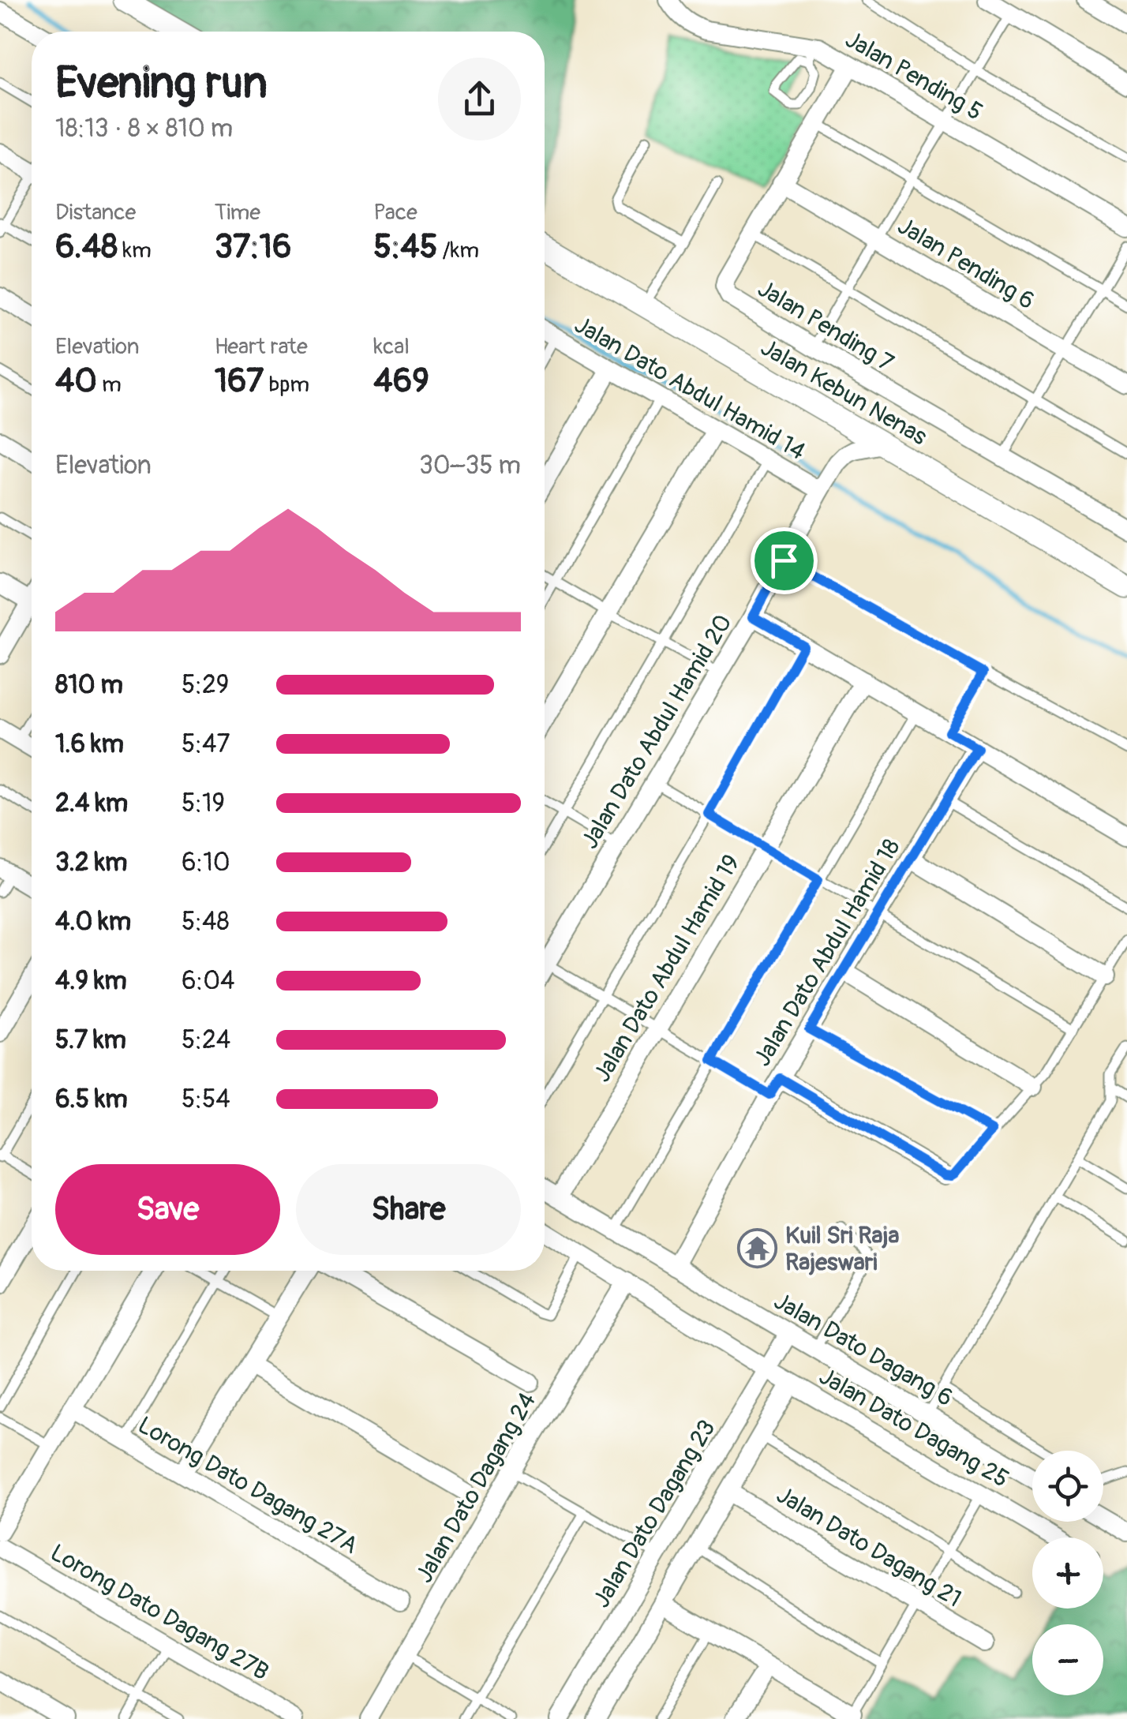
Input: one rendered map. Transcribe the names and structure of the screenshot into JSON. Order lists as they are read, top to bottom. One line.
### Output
{"streets":{"street":["Jalan Pending 5","Jalan Pending 6","Jalan Pending 7","Jalan Dato Abdul Hamid 14","Jalan Kebun Nenas","Jalan Dato Abdul Hamid 20","Jalan Dato Abdul Hamid 18","Jalan Dato Abdul Hamid 19","Jalan Dato Dagang 6","Jalan Dato Dagang 25","Lorong Dato Dagang 27A","Jalan Dato Dagang 24","Jalan Dato Dagang 23","Jalan Dato Dagang 21","Lorong Dato Dagang 27B"]},"crossings":[["Jalan Pending 5","Jalan Pending 7"],["Jalan Pending 6","Jalan Pending 7"],["Jalan Dato Abdul Hamid 14","Jalan Dato Abdul Hamid 20"],["Jalan Kebun Nenas","Jalan Dato Abdul Hamid 20"],["Jalan Dato Abdul Hamid 18","Jalan Dato Dagang 6"],["Jalan Dato Abdul Hamid 19","Jalan Dato Dagang 6"],["Jalan Dato Dagang 6","Jalan Dato Dagang 23"],["Jalan Dato Dagang 25","Jalan Dato Dagang 24"],["Jalan Dato Dagang 25","Jalan Dato Dagang 23"]],"places":{"temple":["Kuil Sri Raja Rajeswari"]},"page":{"heading":["Evening run","18:13 · 8 × 810 m"],"stats":[["Distance","6.48 km"],["Time","37:16"],["Pace","5:45 /km"],["Elevation","40 m"],["Heart rate","167 bpm"],["kcal","469"]],"chart":["Elevation","30–35 m"],"list":[{"name":"810 m","note":"5:29"},{"name":"1.6 km","note":"5:47"},{"name":"2.4 km","note":"5:19"},{"name":"3.2 km","note":"6:10"},{"name":"4.0 km","note":"5:48"},{"name":"4.9 km","note":"6:04"},{"name":"5.7 km","note":"5:24"},{"name":"6.5 km","note":"5:54"}],"buttons":["Save","Share"],"map_buttons":["+","−"]}}
